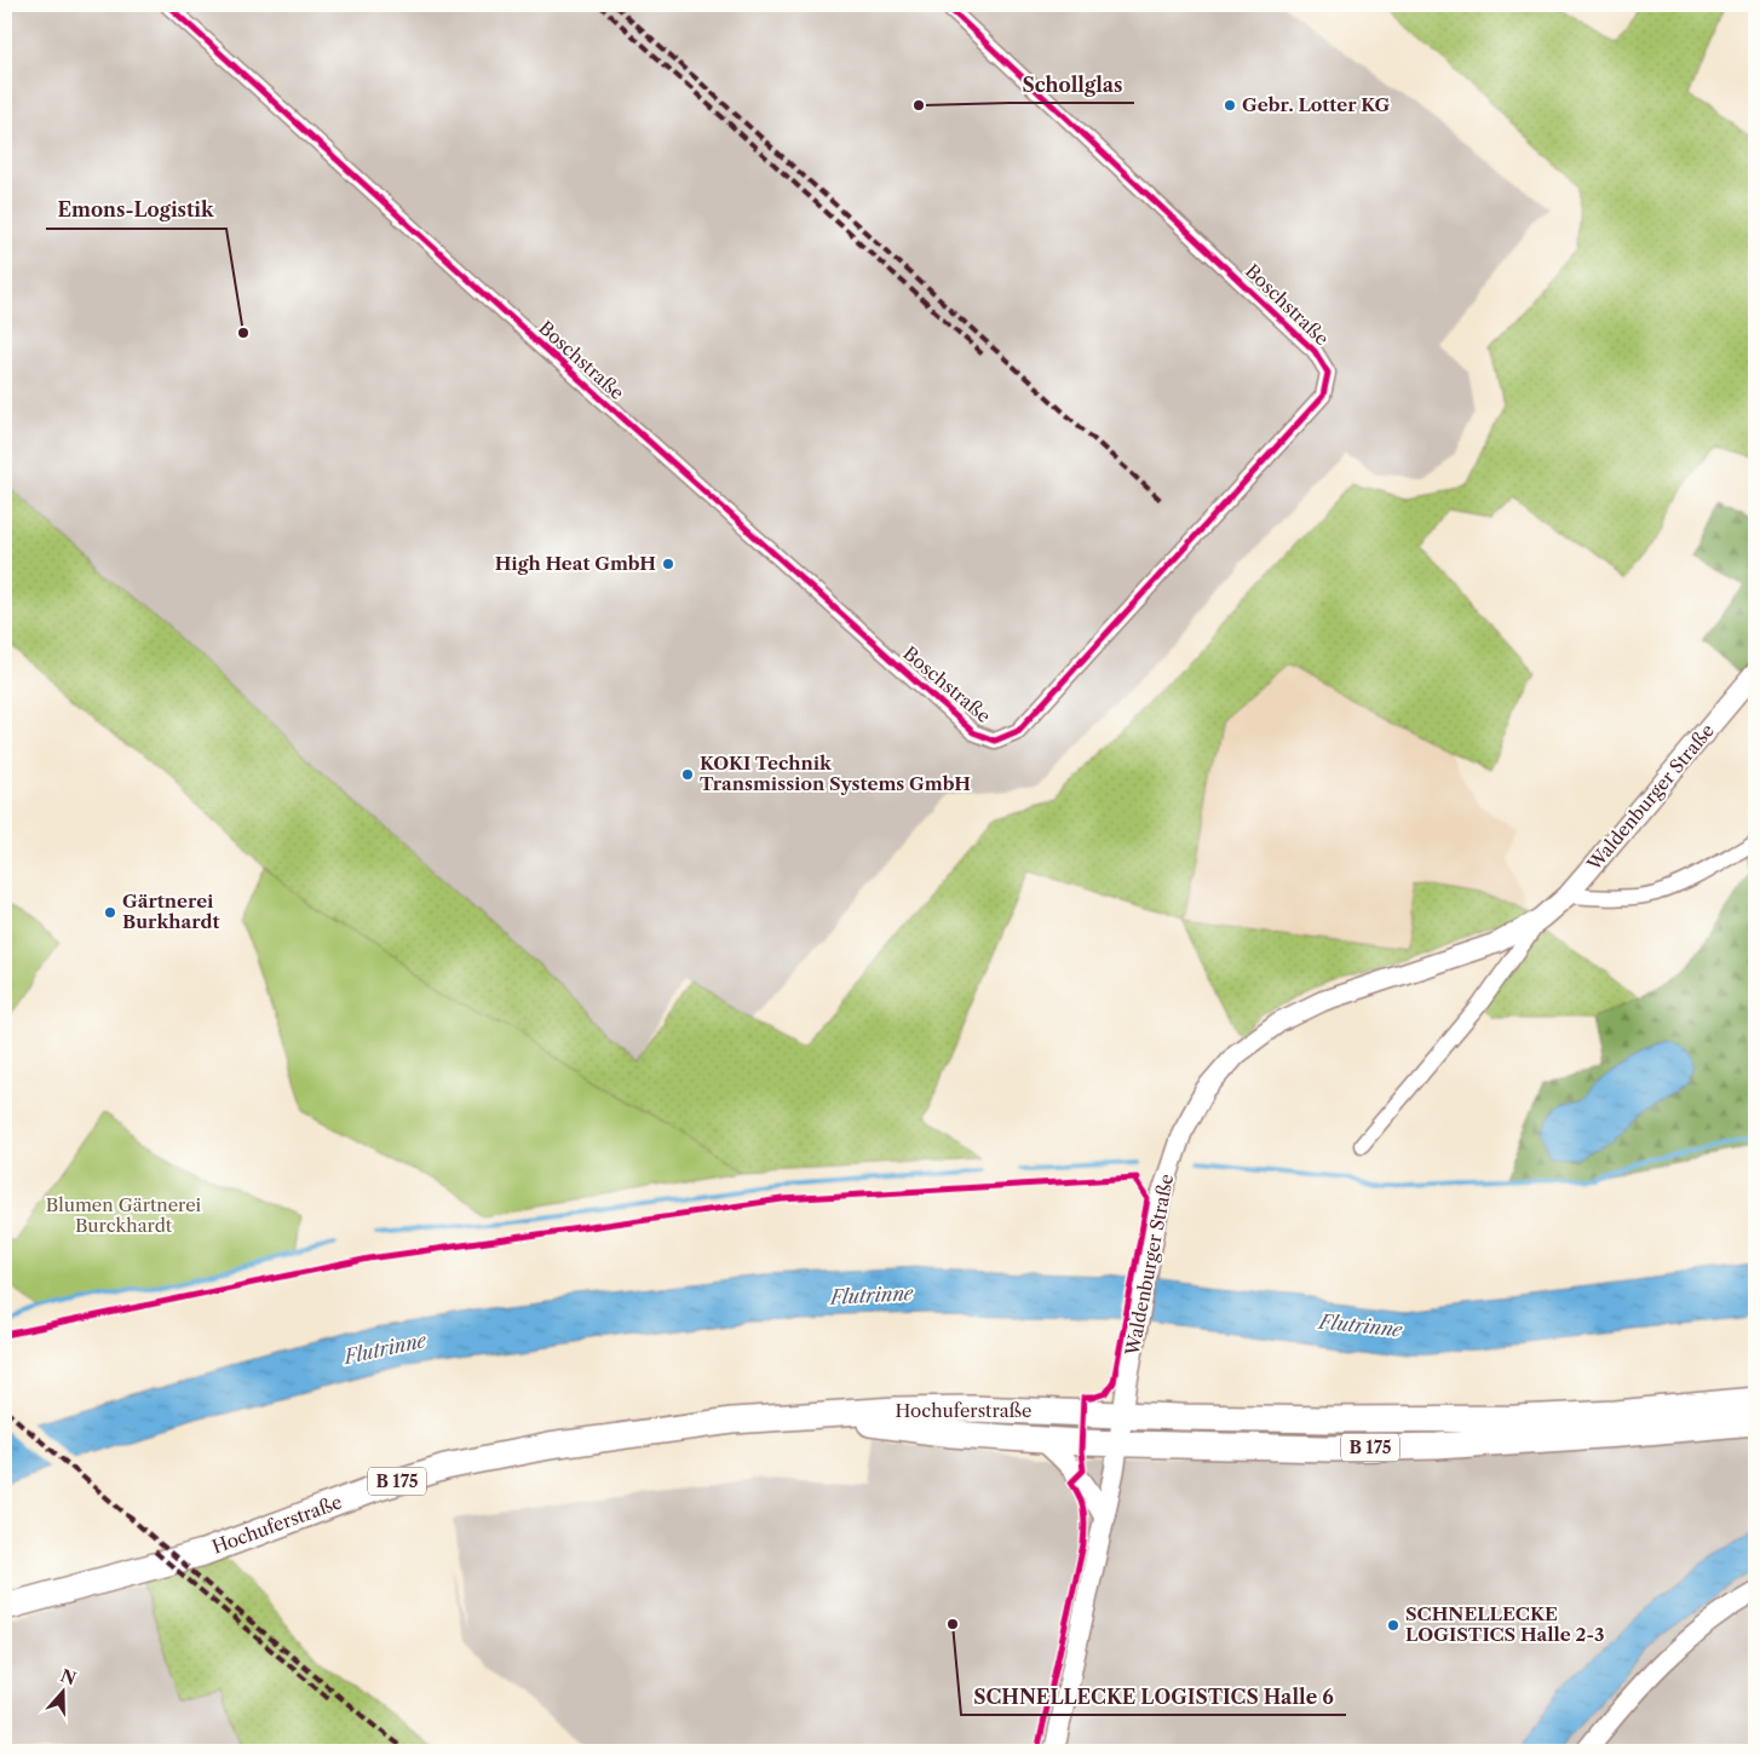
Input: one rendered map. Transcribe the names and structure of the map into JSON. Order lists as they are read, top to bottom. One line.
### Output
{"streets":{"main road":["Hochuferstraße","B 175"],"street":["Boschstraße","Waldenburger Straße"]},"crossings":[["Waldenburger Straße","Hochuferstraße"],["Waldenburger Straße","B 175"],["Hochuferstraße","B 175"]],"water":["Flutrinne"],"parks":["Blumen Gärtnerei Burckhardt"],"places":["Schollglas","Gebr. Lotter KG","Emons-Logistik","High Heat GmbH","KOKI Technik Transmission Systems GmbH","Gärtnerei Burkhardt","SCHNELLECKE LOGISTICS Halle 6","SCHNELLECKE LOGISTICS Halle 2-3"],"north":"top"}
